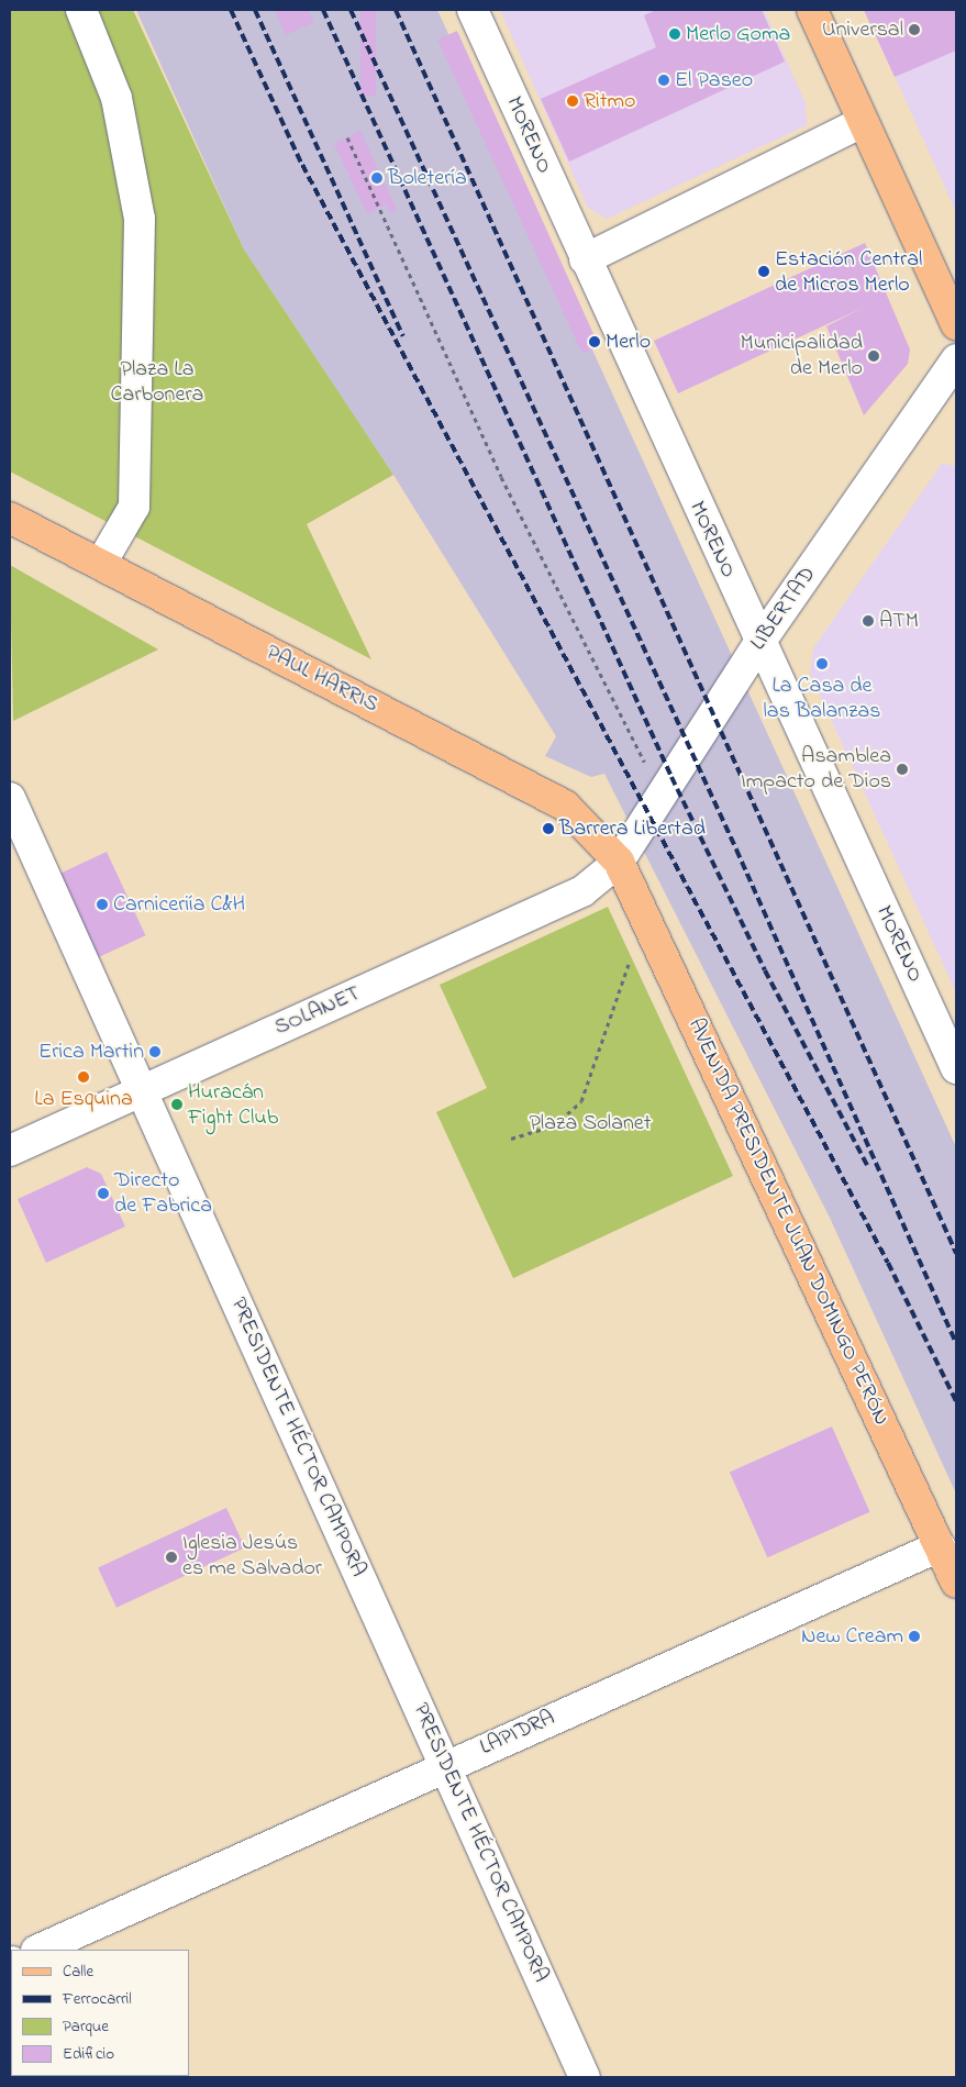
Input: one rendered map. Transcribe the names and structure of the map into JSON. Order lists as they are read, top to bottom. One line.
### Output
{"streets":{"main road":["PAUL HARRIS","AVENIDA PRESIDENTE JUAN DOMINGO PERÓN"],"street":["MORENO","LIBERTAD","SOLANET","PRESIDENTE HÉCTOR CAMPORA","LAPIDRA"]},"crossings":[["MORENO","LIBERTAD"],["LIBERTAD","PAUL HARRIS"],["LIBERTAD","SOLANET"],["LIBERTAD","AVENIDA PRESIDENTE JUAN DOMINGO PERÓN"],["PAUL HARRIS","SOLANET"],["PAUL HARRIS","AVENIDA PRESIDENTE JUAN DOMINGO PERÓN"],["SOLANET","AVENIDA PRESIDENTE JUAN DOMINGO PERÓN"],["SOLANET","PRESIDENTE HÉCTOR CAMPORA"],["AVENIDA PRESIDENTE JUAN DOMINGO PERÓN","LAPIDRA"],["PRESIDENTE HÉCTOR CAMPORA","LAPIDRA"]],"parks":["Plaza La Carbonera","Plaza Solanet"],"places":["Universal","Merlo Goma","El Paseo","Ritmo","Boletería","Estación Central de Micros Merlo","Merlo","Municipalidad de Merlo","ATM","La Casa de las Balanzas","Asamblea Impacto de Dios","Barrera Libertad","Carniceriía C&H","Erica Martin","La Esquina","Huracán Fight Club","Directo de Fabrica","Iglesia Jesús es me Salvador","New Cream"],"legend":["Calle","Ferrocarril","Parque","Edificio"]}
